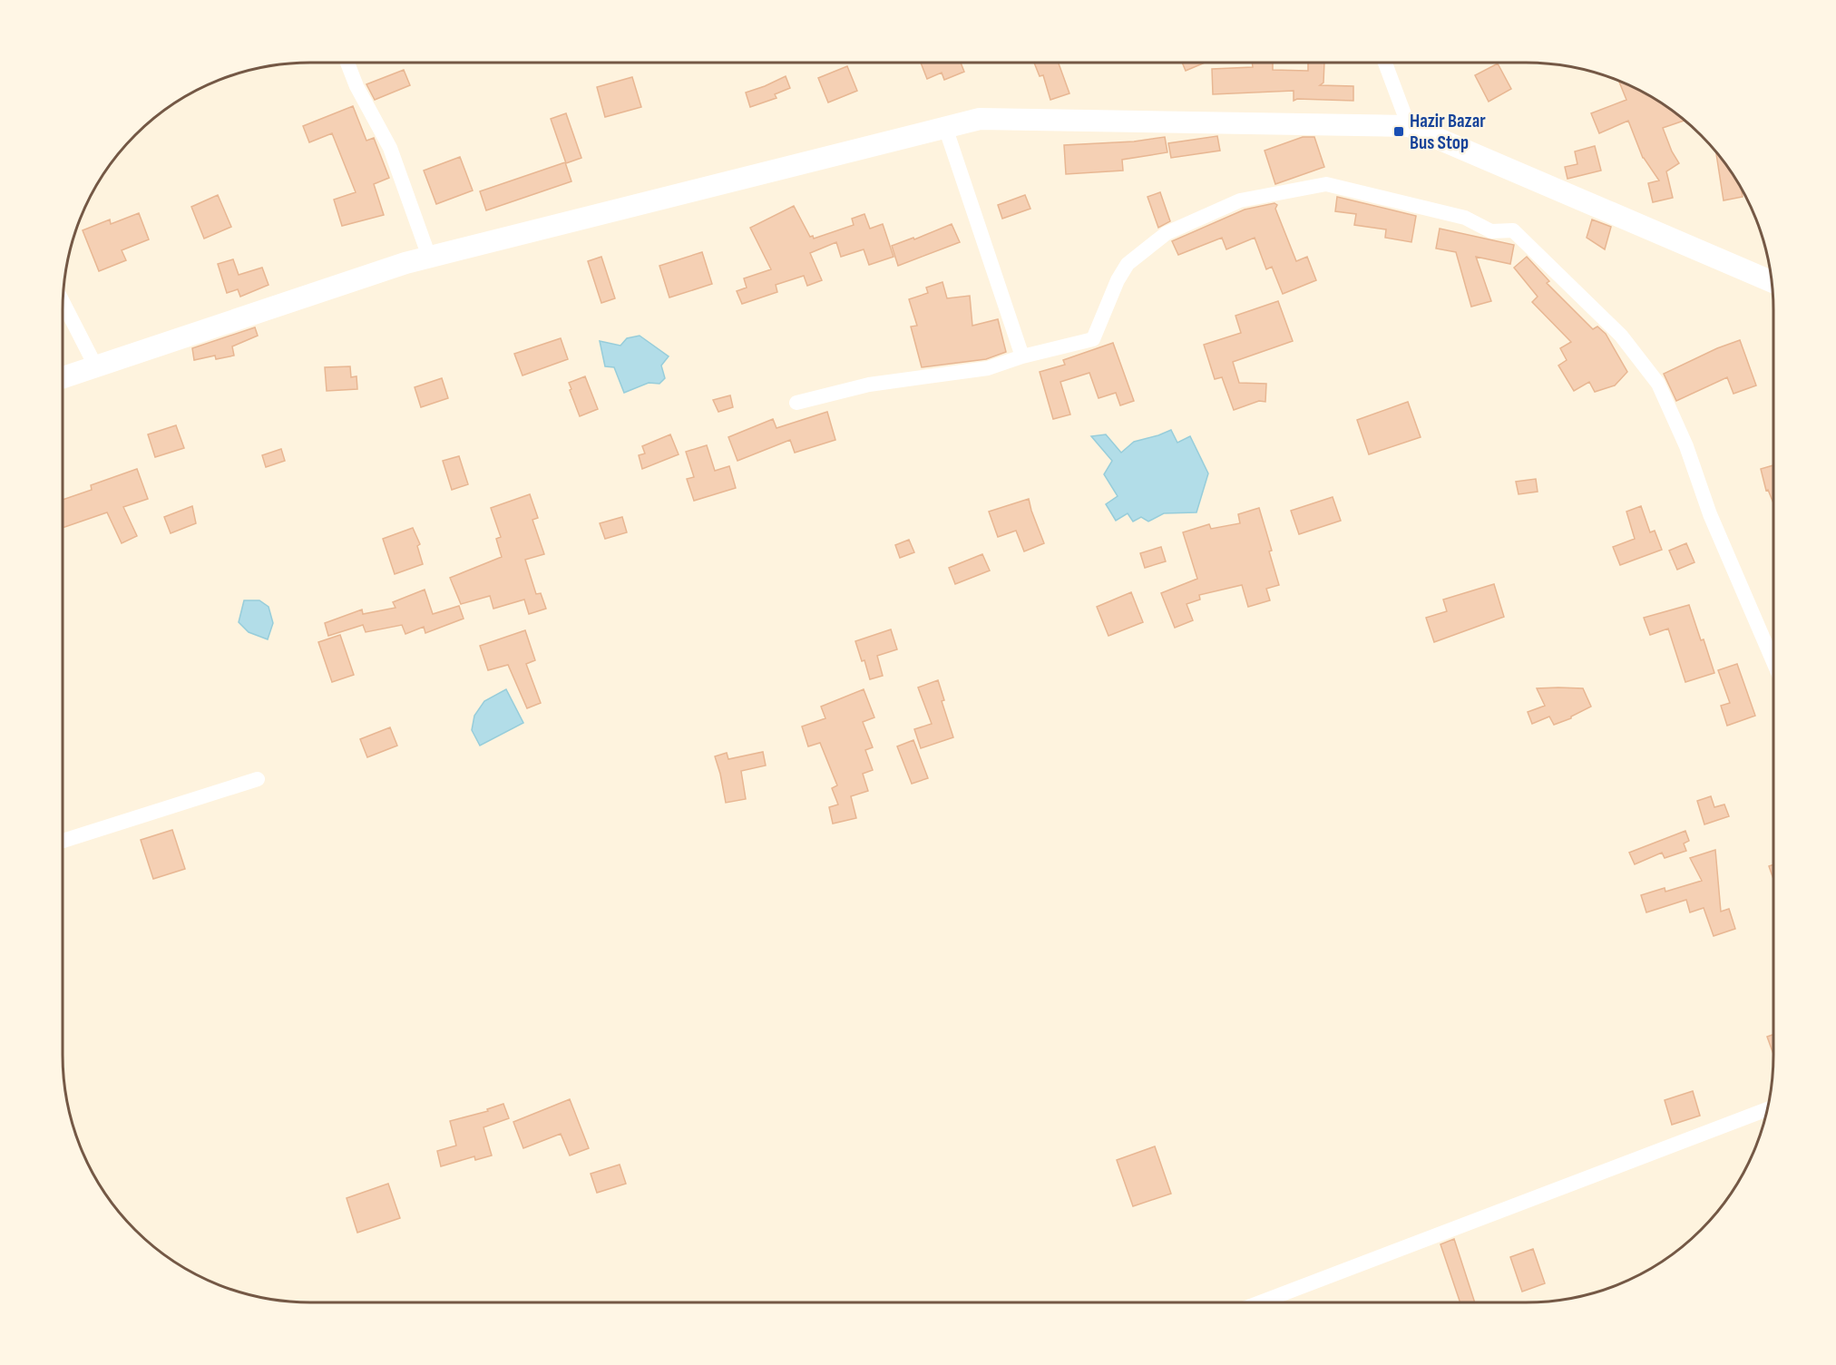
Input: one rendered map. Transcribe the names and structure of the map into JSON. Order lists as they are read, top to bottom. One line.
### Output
{"places":{"transit":["Hazir Bazar Bus Stop"]}}
